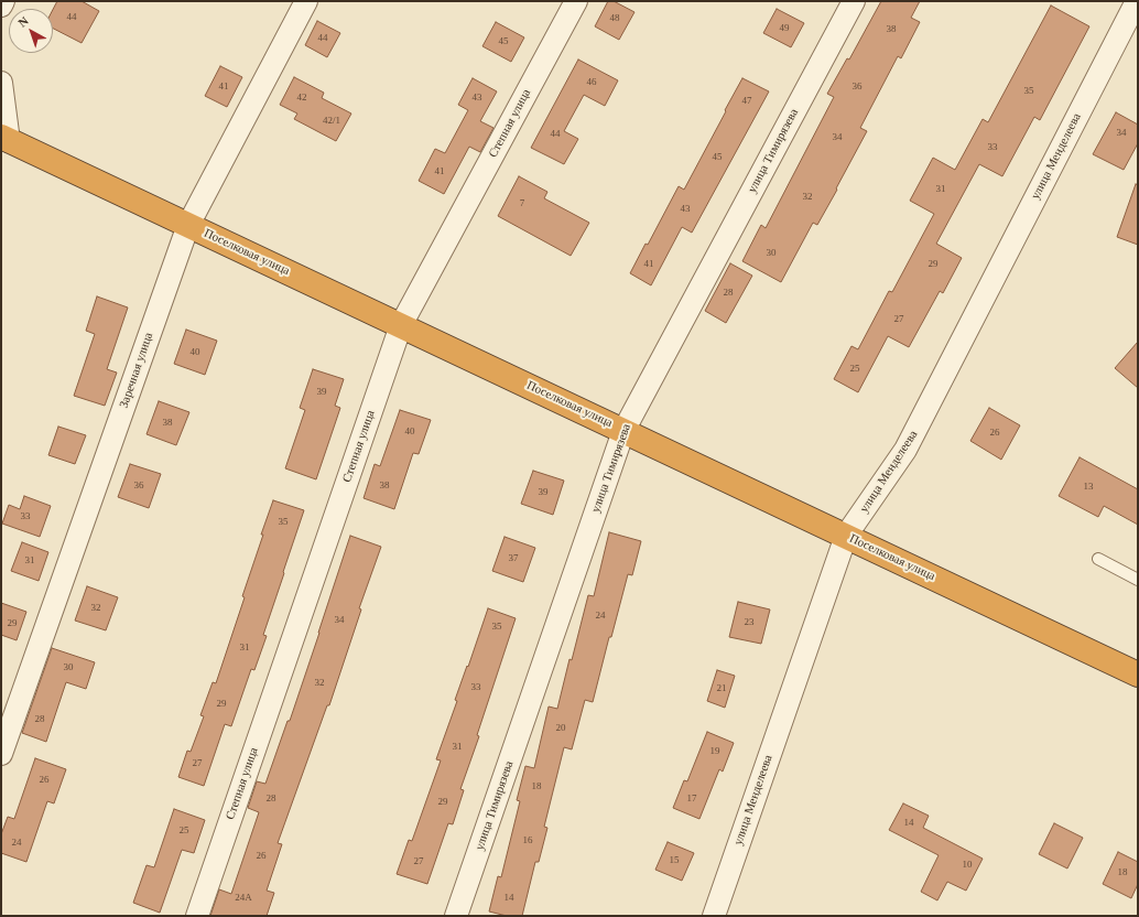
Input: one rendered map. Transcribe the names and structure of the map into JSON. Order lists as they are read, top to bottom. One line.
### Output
{"streets":{"highway":["Поселковая улица"],"street":["Степная улица","улица Тимирязева","улица Менделеева","Заречная улица"]},"crossings":[["Степная улица","Поселковая улица"],["улица Тимирязева","Поселковая улица"],["улица Менделеева","Поселковая улица"],["Поселковая улица","Заречная улица"]],"house_numbers":["44","48","49","38","44","45","46","41","36","35","42","43","47","42/1","34","44","34","33","45","41","31","32","7","43","30","41","29","28","27","40","25","39","38","40","26","36","38","13","39","33","35","37","31","32","24","34","23","29","35","31","30","32","33","21","29","28","20","31","19","27","26","18","28","17","29","14","25","16","24","26","15","27","10","18","24А","14"],"north":"top left"}
